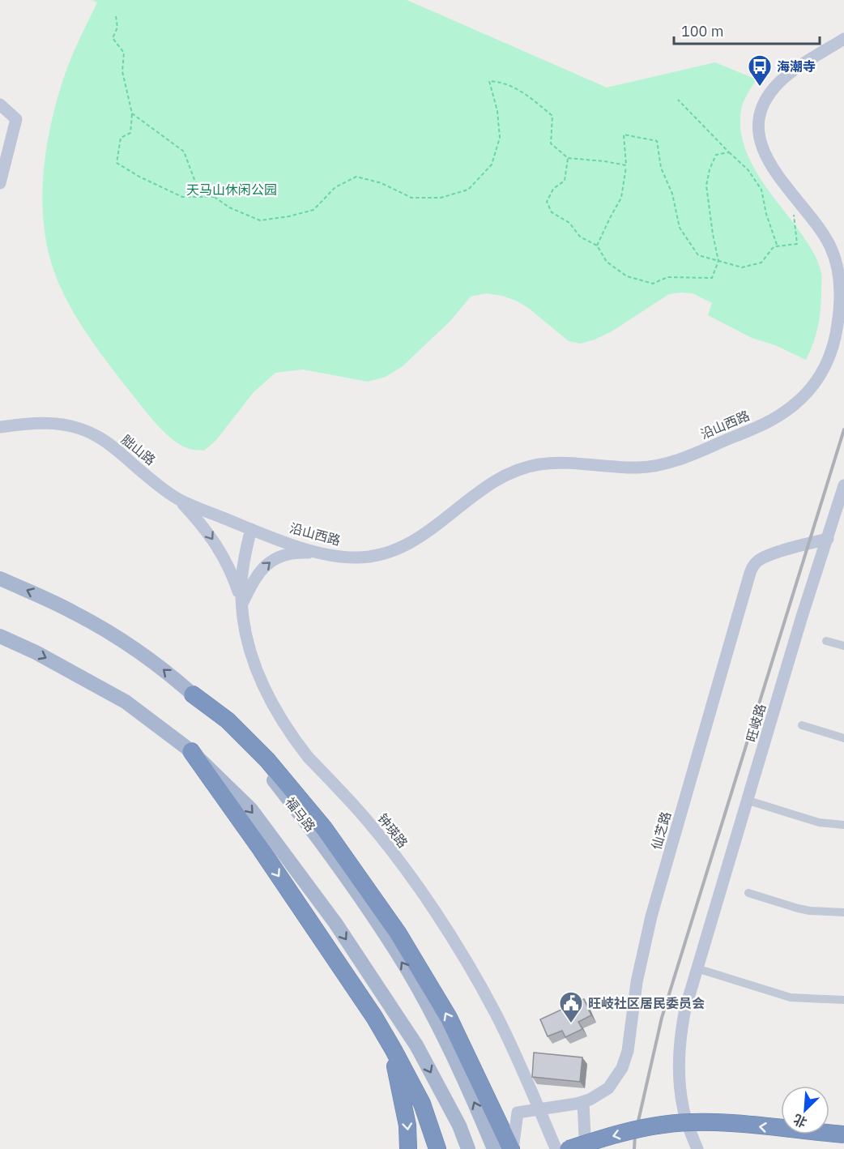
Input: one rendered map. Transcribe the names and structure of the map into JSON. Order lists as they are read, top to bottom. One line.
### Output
{"streets":{"main road":["福马路"],"street":["沿山西路","胐山路","旺岐路","钟瑛路","仙芝路"]},"crossings":[["沿山西路","胐山路"],["沿山西路","钟瑛路"],["胐山路","钟瑛路"],["旺岐路","仙芝路"]],"parks":["天马山休闲公园"],"places":{"bus stop":["海潮寺"],"public building":["旺岐社区居民委员会"]},"scale_bar":"100 m","north":"bottom left"}
